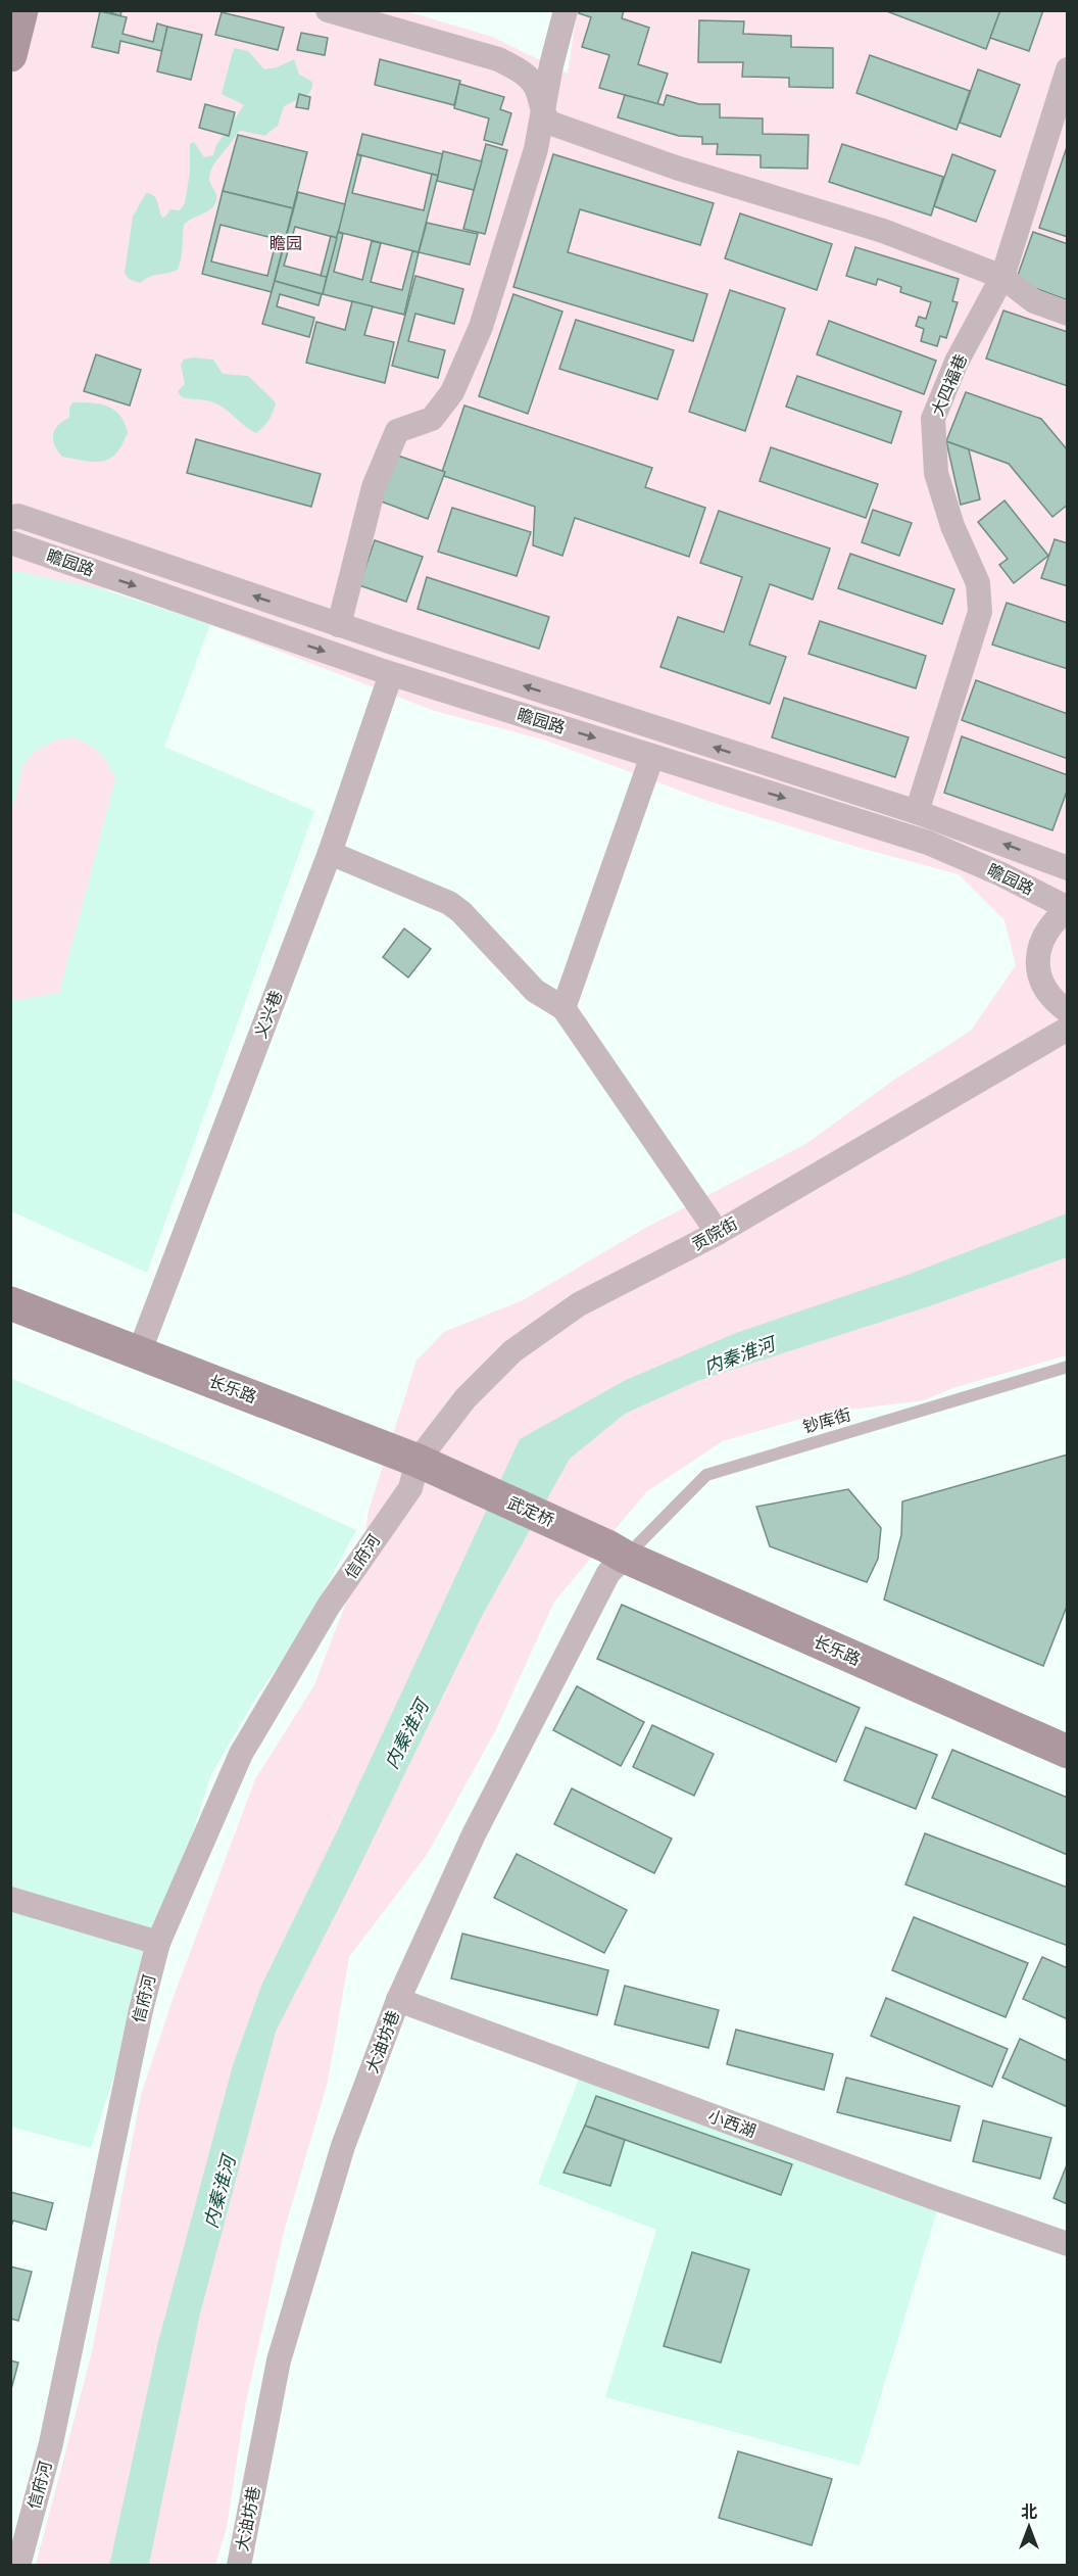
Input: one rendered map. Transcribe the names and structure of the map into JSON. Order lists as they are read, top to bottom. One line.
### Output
{"streets":{"main road":["长乐路","武定桥"],"street":["大四福巷","瞻园路","义兴巷","贡院街","信府河","大油坊巷","小西湖"],"lane":["钞库街"]},"crossings":[["大四福巷","瞻园路"],["瞻园路","义兴巷"],["义兴巷","长乐路"],["贡院街","长乐路"],["贡院街","信府河"],["长乐路","钞库街"],["长乐路","武定桥"],["长乐路","信府河"],["长乐路","大油坊巷"],["钞库街","武定桥"],["钞库街","大油坊巷"],["武定桥","大油坊巷"],["大油坊巷","小西湖"]],"water":["内秦淮河"],"parks":["瞻园"],"north":"top"}
